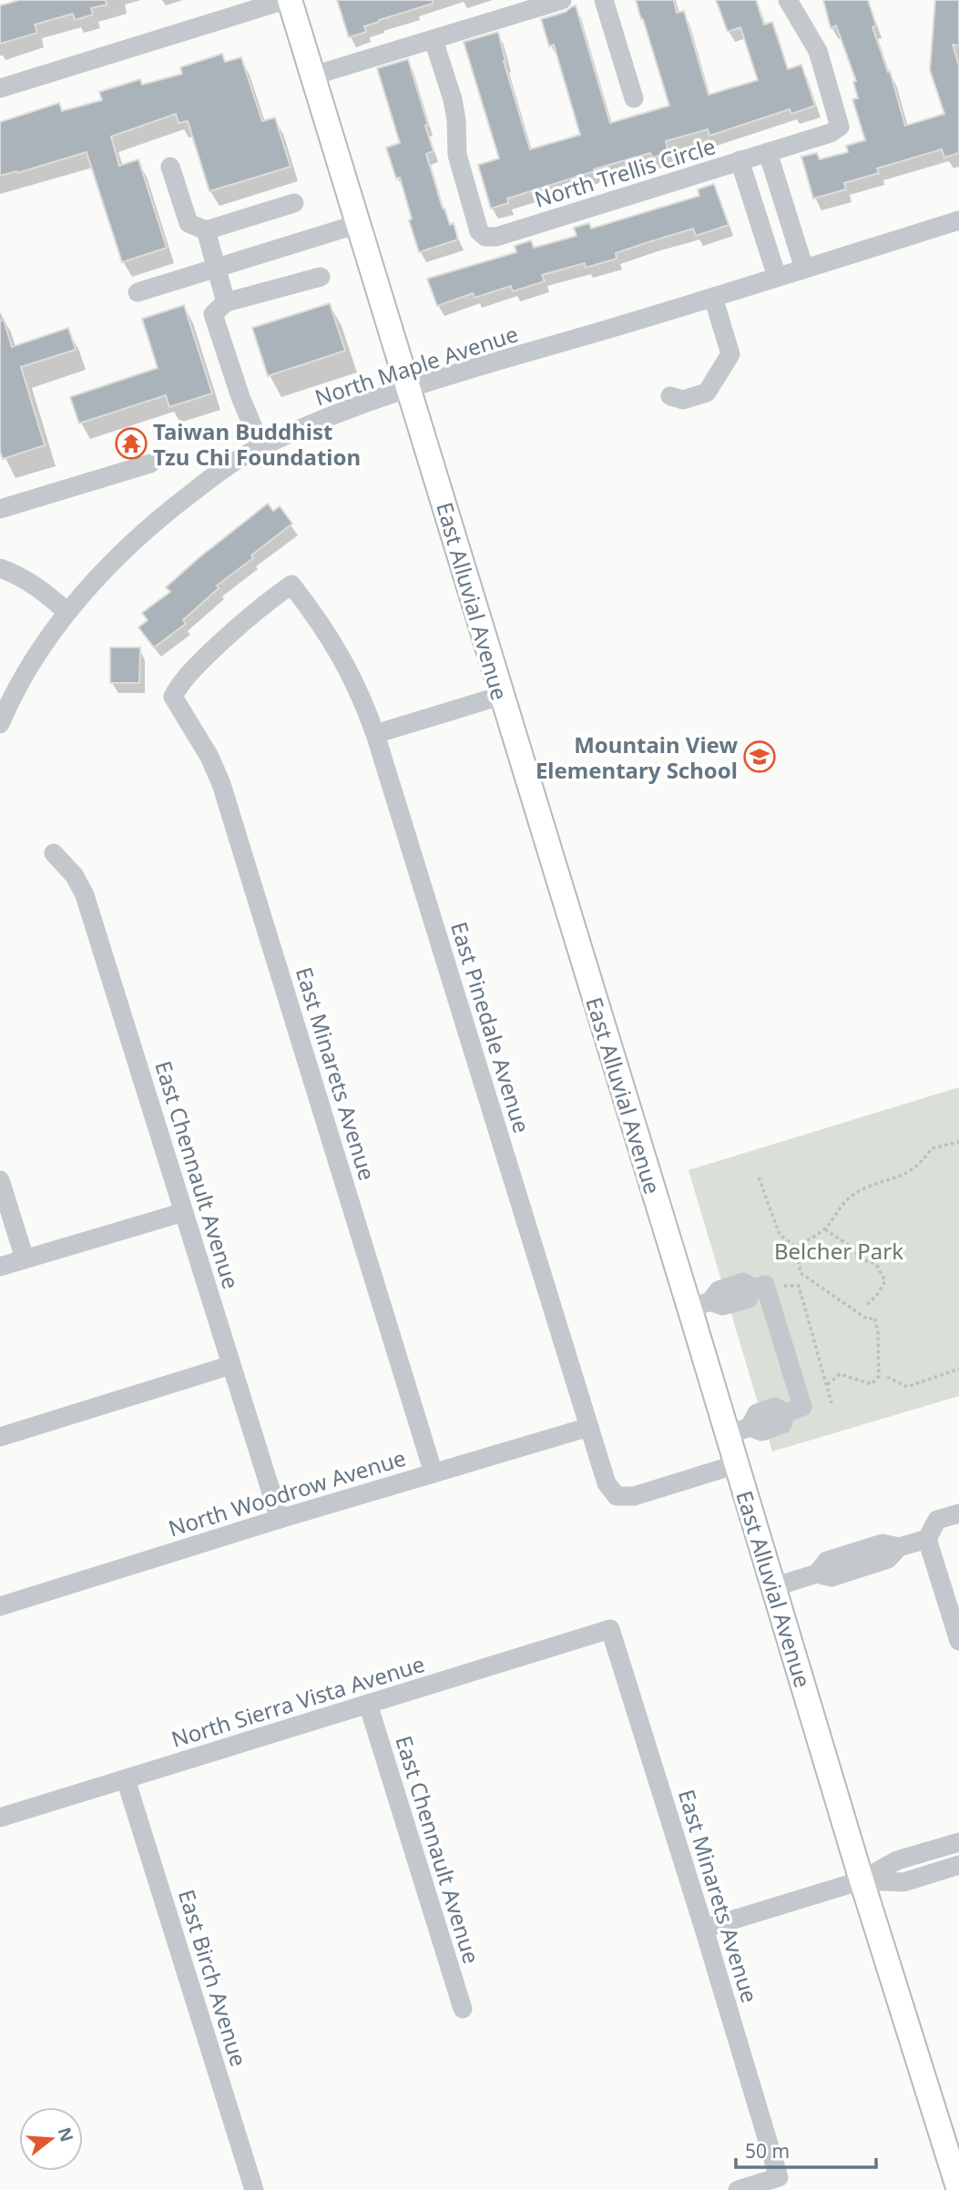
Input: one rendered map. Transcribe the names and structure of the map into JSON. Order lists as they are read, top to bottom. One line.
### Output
{"streets":{"main road":["East Alluvial Avenue"],"street":["North Trellis Circle","North Maple Avenue","East Pinedale Avenue","East Minarets Avenue","East Chennault Avenue","North Woodrow Avenue","North Sierra Vista Avenue","East Birch Avenue"]},"crossings":[["North Maple Avenue","East Alluvial Avenue"],["East Alluvial Avenue","East Pinedale Avenue"],["East Pinedale Avenue","East Minarets Avenue"],["East Pinedale Avenue","North Woodrow Avenue"],["East Minarets Avenue","North Woodrow Avenue"],["East Minarets Avenue","North Sierra Vista Avenue"],["East Chennault Avenue","North Woodrow Avenue"],["East Chennault Avenue","North Sierra Vista Avenue"],["North Sierra Vista Avenue","East Birch Avenue"]],"parks":["Belcher Park"],"places":{"temple":["Taiwan Buddhist Tzu Chi Foundation"],"school or university":["Mountain View Elementary School"]},"scale_bar":"50 m","north":"right"}
